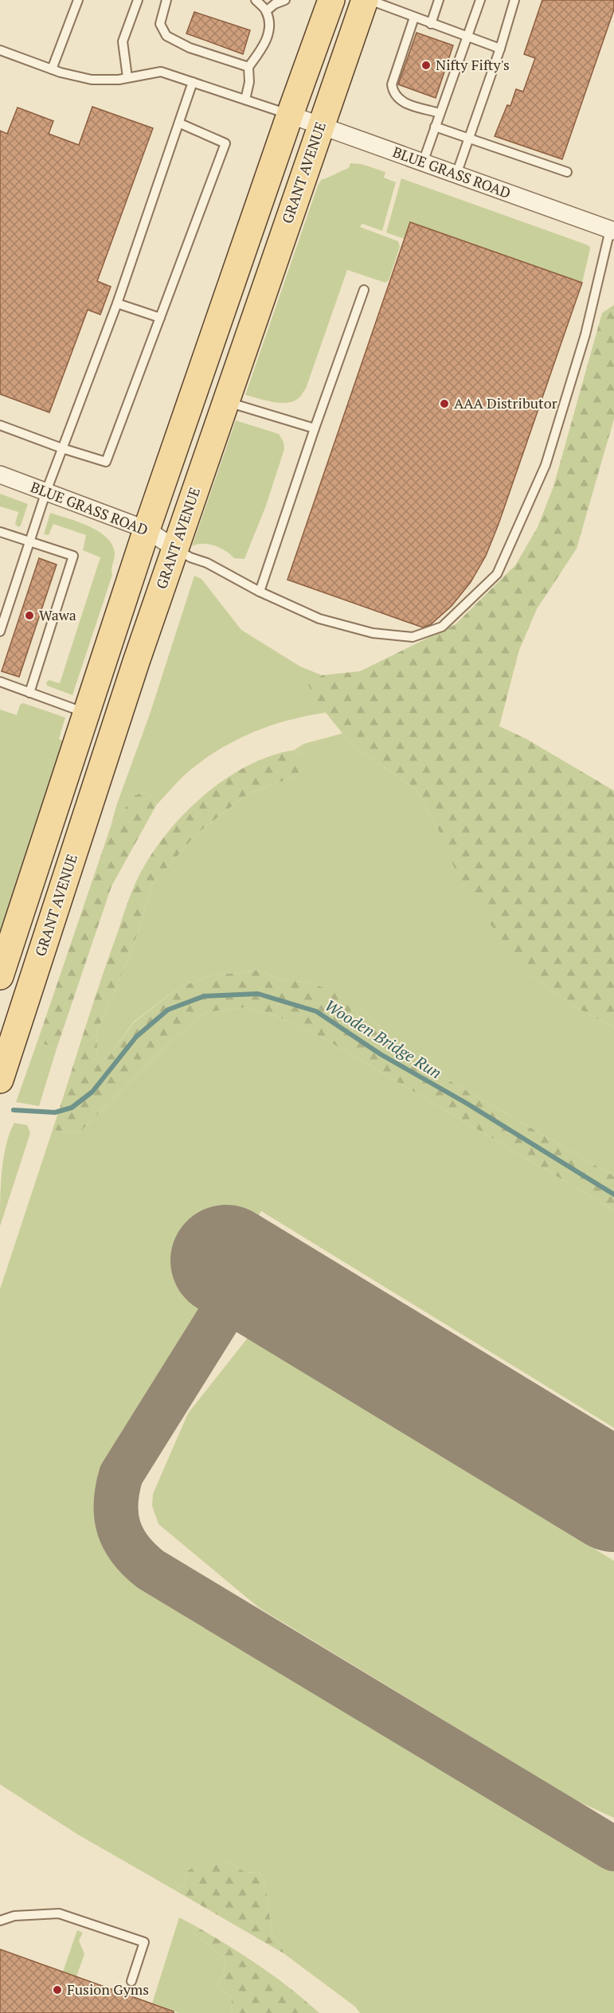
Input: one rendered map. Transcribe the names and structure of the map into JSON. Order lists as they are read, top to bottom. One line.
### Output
{"streets":{"main road":["GRANT AVENUE"],"street":["BLUE GRASS ROAD"]},"crossings":[["GRANT AVENUE","BLUE GRASS ROAD"]],"water":["Wooden Bridge Run"],"places":["Nifty Fifty's","AAA Distributor","Wawa","Fusion Gyms"]}
